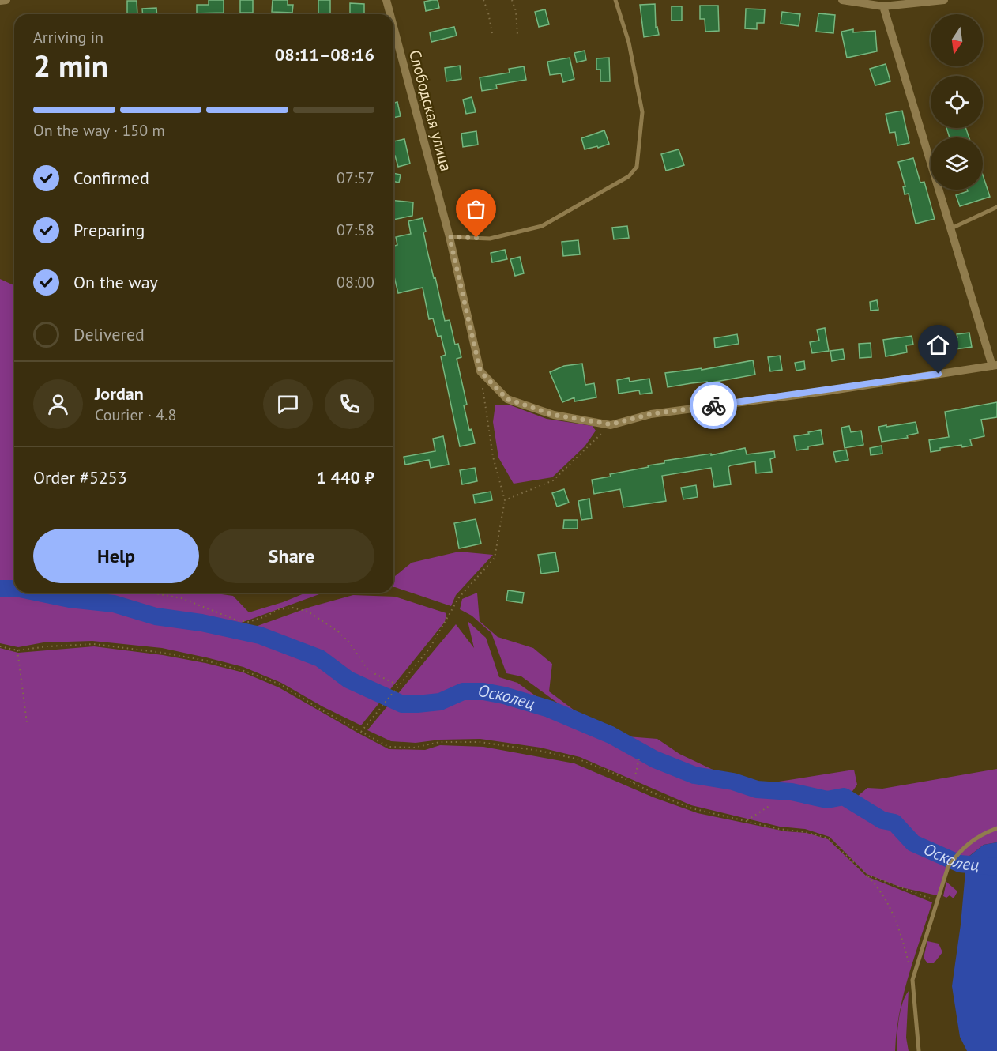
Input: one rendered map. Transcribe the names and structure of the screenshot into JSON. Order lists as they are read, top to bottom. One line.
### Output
{"streets":{"street":["Слободская улица"]},"water":["Осколец"],"north":"bottom","page":{"heading":["2 min","Arriving in","08:11–08:16"],"panel":["Jordan","Courier · 4.8","Order #5253","1 440 ₽"],"bar":"On the way · 150 m","list":[["Confirmed","07:57"],["Preparing","07:58"],["On the way","08:00"],"Delivered"],"buttons":["Help","Share"]}}
